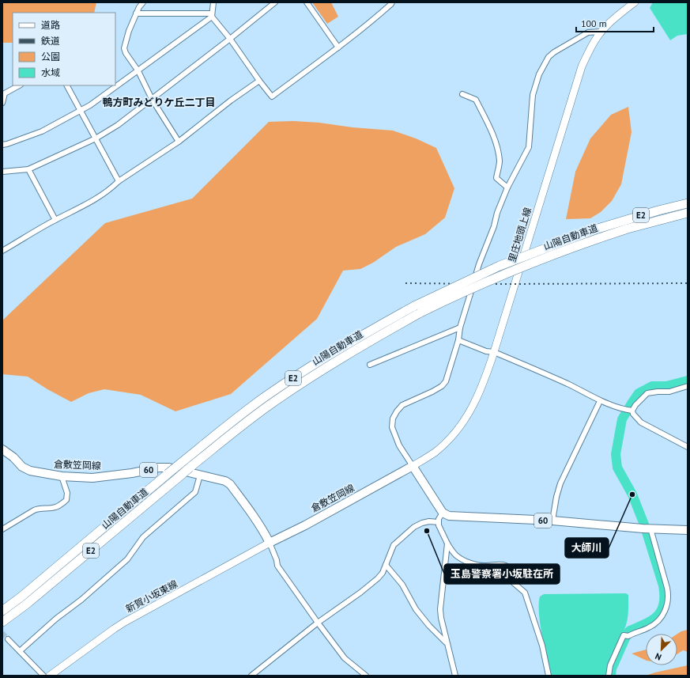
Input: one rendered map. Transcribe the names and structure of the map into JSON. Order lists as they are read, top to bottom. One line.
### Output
{"streets":{"highway":["E2","山陽自動車道"],"main road":["里庄地頭上線","倉敷笠岡線","60","新賀小坂東線"]},"crossings":[["里庄地頭上線","倉敷笠岡線"],["倉敷笠岡線","新賀小坂東線"]],"districts":["鴨方町みどりケ丘二丁目"],"places":["大師川","玉島警察署小坂駐在所"],"legend":["道路","鉄道","公園","水域"],"scale_bar":"100 m","north":"bottom left"}
